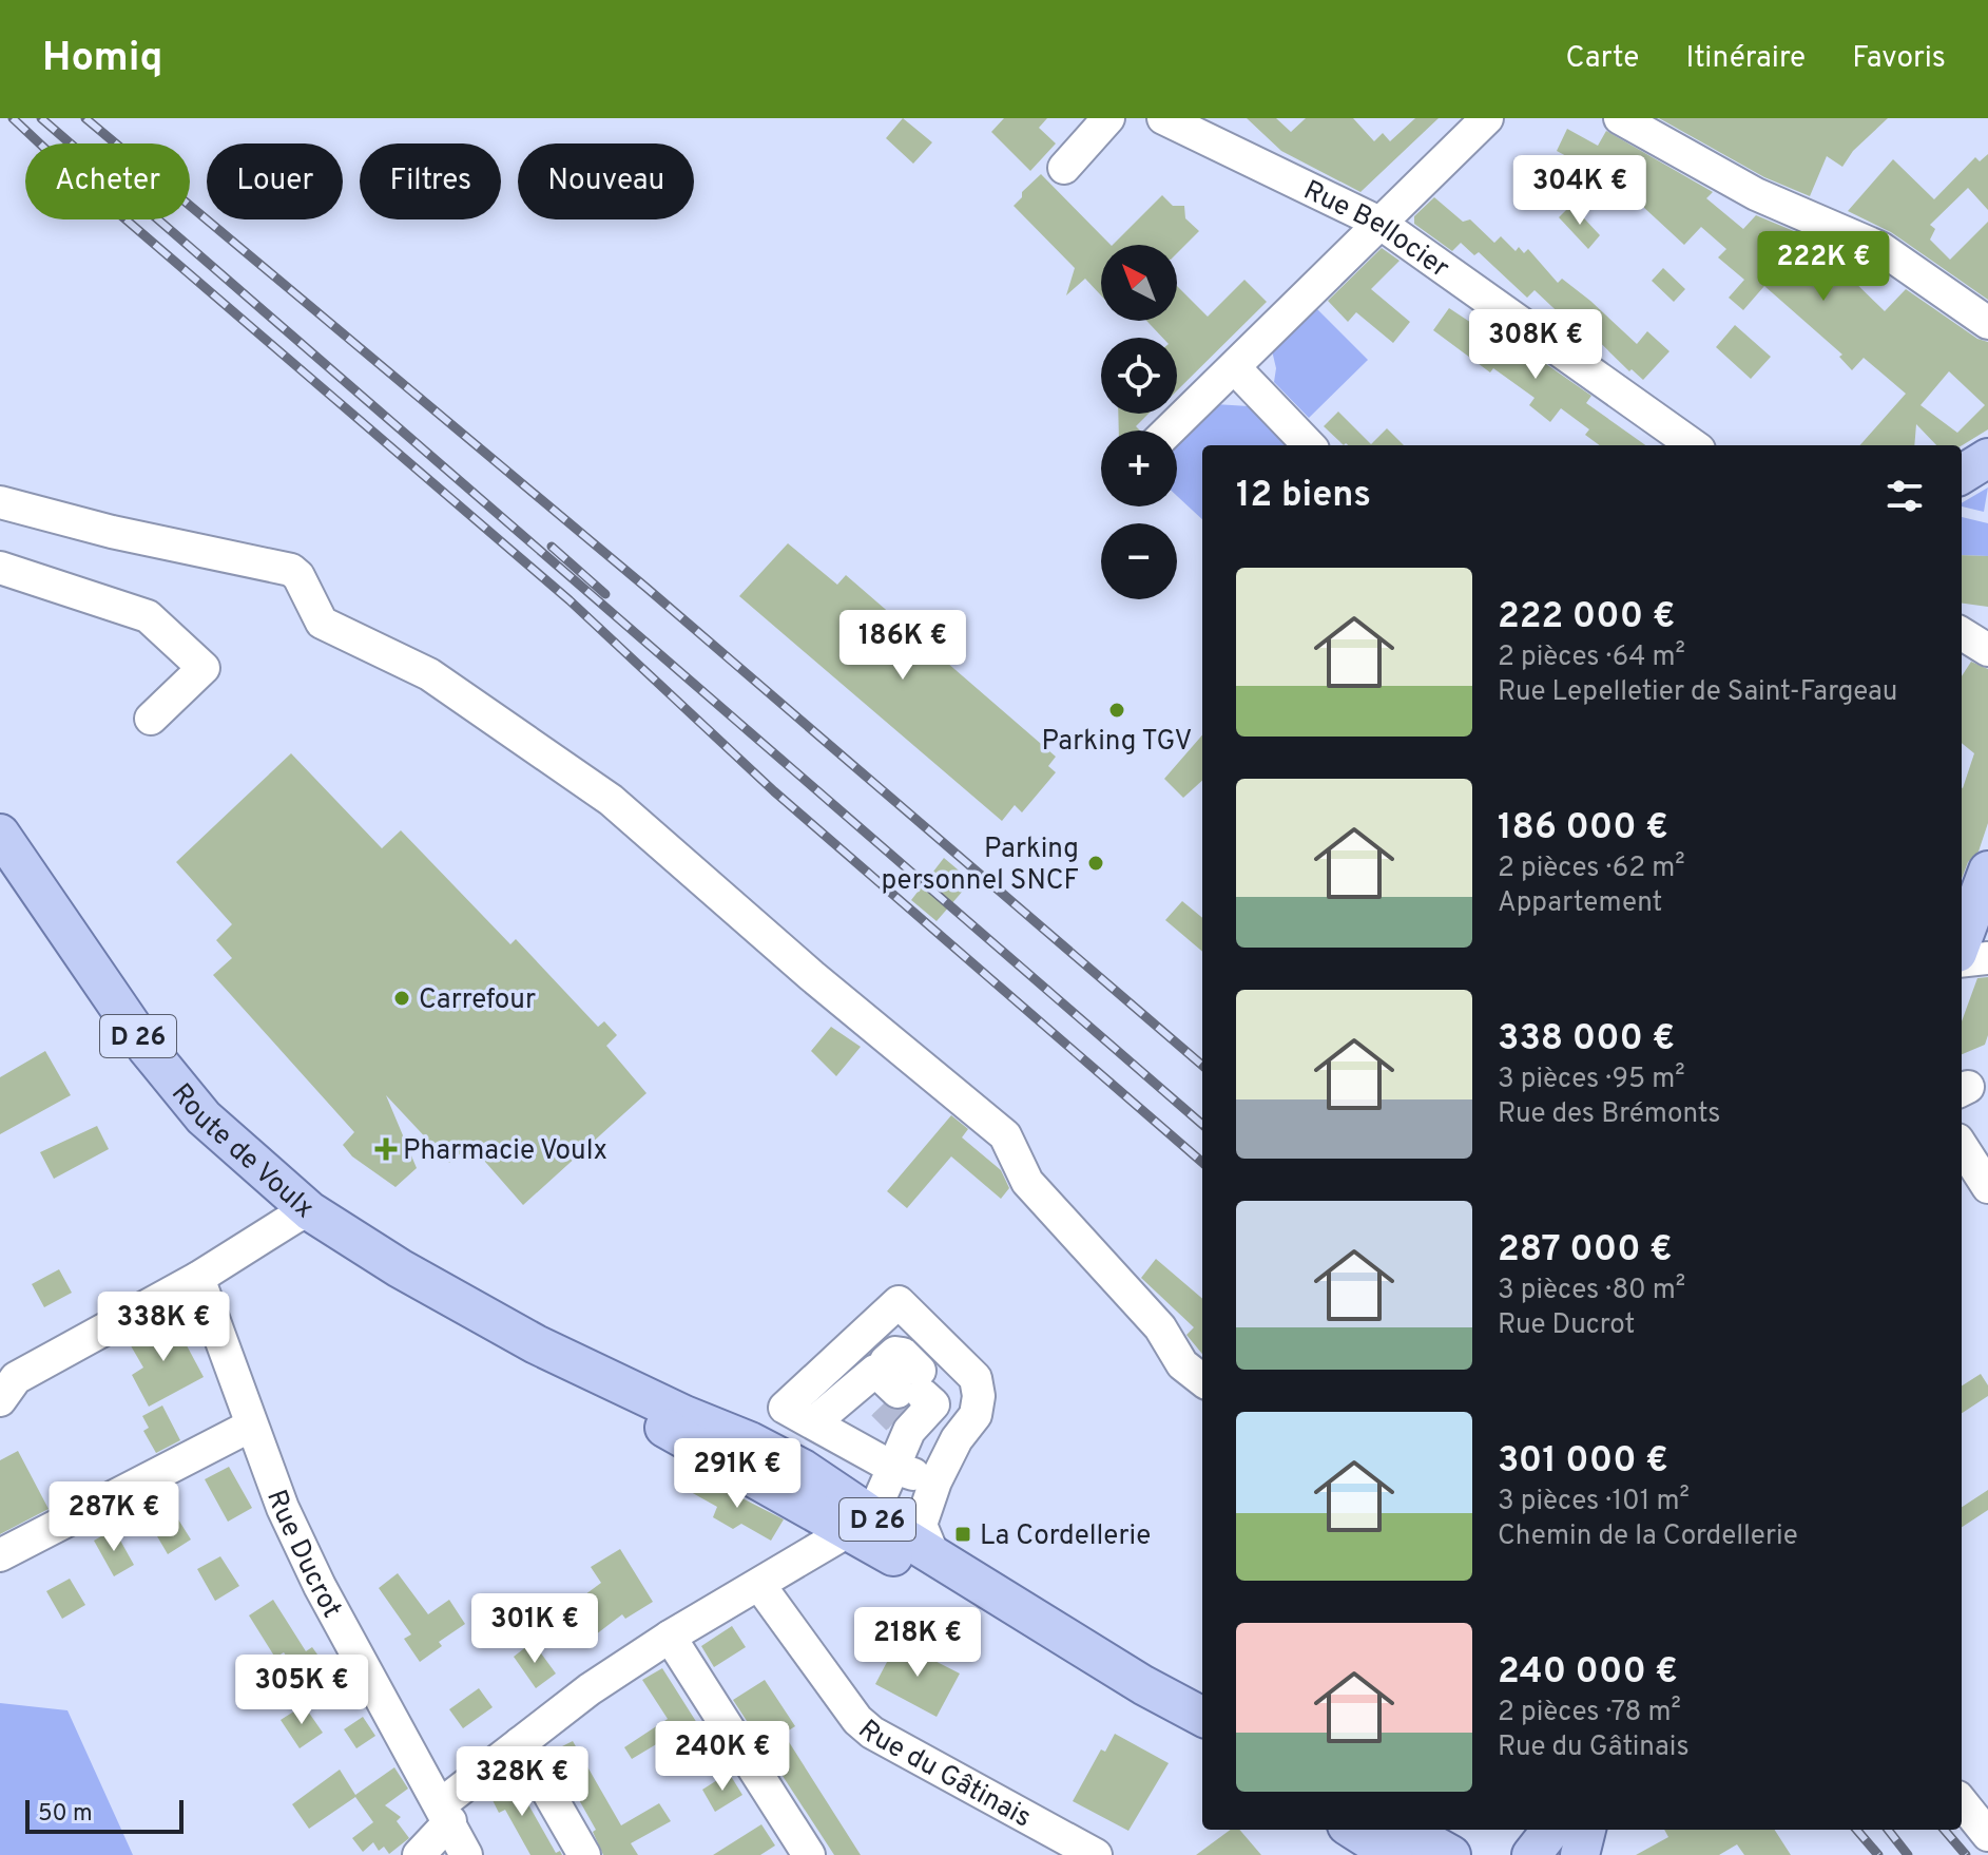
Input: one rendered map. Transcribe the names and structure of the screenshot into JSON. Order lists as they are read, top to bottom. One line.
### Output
{"streets":{"main road":["D 26","Route de Voulx"],"street":["Rue Bellocier","Rue Ducrot","Rue du Gâtinais"]},"places":{"other":["Parking TGV","Parking personnel SNCF","Carrefour"],"health":["Pharmacie Voulx"],"transit":["La Cordellerie"]},"scale_bar":"50 m","north":"top left","page":{"header":"Homiq","nav":["Carte","Itinéraire","Favoris"],"chip":["Acheter","Louer","Filtres","Nouveau"],"price":["304K €","222K €","308K €","186K €","338K €","291K €","287K €","301K €","218K €","305K €","240K €","328K €"],"map_buttons":["+","−"],"heading":"12 biens","list":[{"name":"222 000 €","note":"2 pièces · 64 m² · Rue Lepelletier de Saint-Fargeau"},{"name":"186 000 €","note":"2 pièces · 62 m² · Appartement"},{"name":"338 000 €","note":"3 pièces · 95 m² · Rue des Brémonts"},{"name":"287 000 €","note":"3 pièces · 80 m² · Rue Ducrot"},{"name":"301 000 €","note":"3 pièces · 101 m² · Chemin de la Cordellerie"},{"name":"240 000 €","note":"2 pièces · 78 m² · Rue du Gâtinais"}],"scale":"50 m"}}
